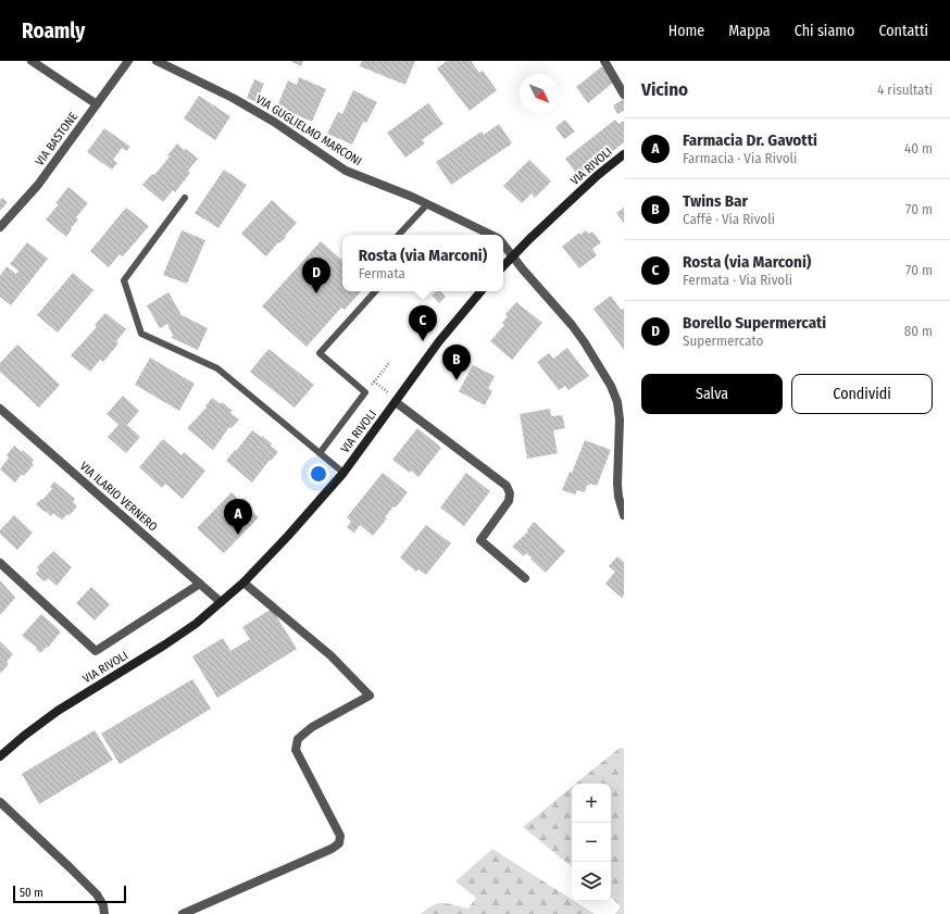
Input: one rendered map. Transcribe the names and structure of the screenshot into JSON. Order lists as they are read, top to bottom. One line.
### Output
{"streets":{"street":["VIA GUGLIELMO MARCONI","VIA BASTONE","VIA RIVOLI","VIA ILARIO VERNERO"]},"crossings":[["VIA GUGLIELMO MARCONI","VIA RIVOLI"],["VIA RIVOLI","VIA ILARIO VERNERO"]],"scale_bar":"50 m","north":"bottom right","page":{"header":"Roamly","nav":["Home","Mappa","Chi siamo","Contatti"],"heading":["Vicino","4 risultati"],"list":[{"mark":"A","name":"Farmacia Dr. Gavotti","note":"Farmacia · Via Rivoli","value":"40 m"},{"mark":"B","name":"Twins Bar","note":"Caffè · Via Rivoli","value":"70 m"},{"mark":"C","name":"Rosta (via Marconi)","note":"Fermata · Via Rivoli","value":"70 m"},{"mark":"D","name":"Borello Supermercati","note":"Supermercato","value":"80 m"}],"popup":["Rosta (via Marconi)","Fermata"],"pins":["D","C","B","A"],"buttons":["Salva","Condividi"],"map_buttons":["+","−"],"scale":"50 m"}}
